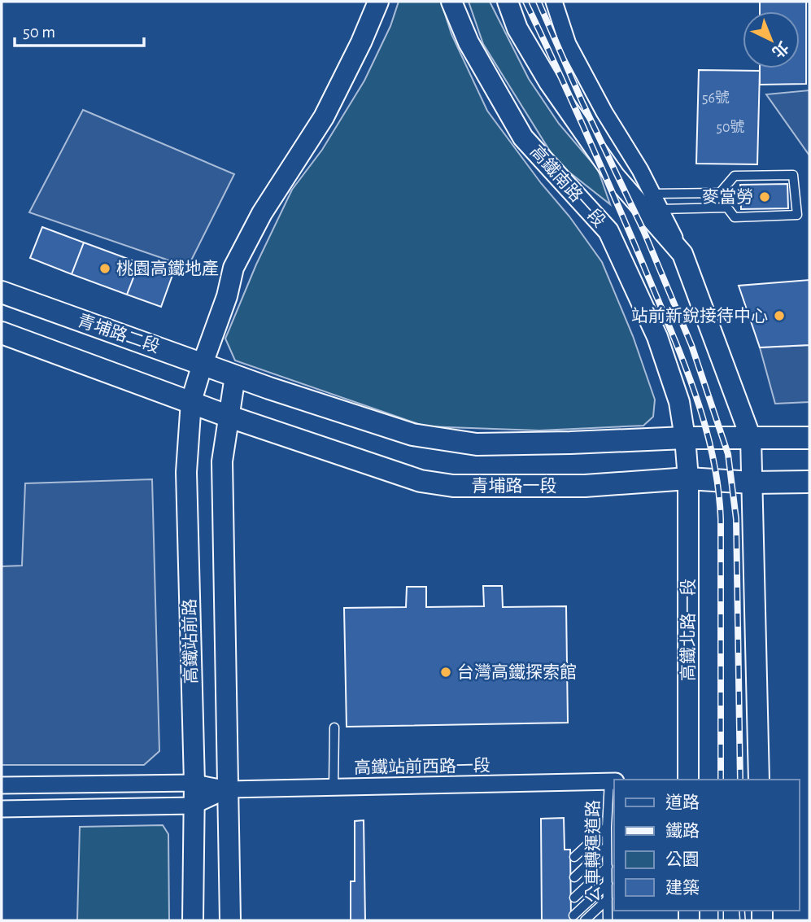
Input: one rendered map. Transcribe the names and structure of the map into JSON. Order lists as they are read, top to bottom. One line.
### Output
{"streets":{"main road":["青埔路二段","青埔路一段"],"street":["高鐵南路一段","高鐵北路一段","高鐵站前路","高鐵站前西路一段"],"lane":["公車轉運道路"]},"crossings":[["高鐵南路一段","青埔路一段"],["高鐵南路一段","高鐵北路一段"],["青埔路二段","高鐵站前路"],["青埔路一段","高鐵北路一段"],["青埔路一段","高鐵站前路"],["高鐵站前路","高鐵站前西路一段"],["高鐵站前西路一段","公車轉運道路"]],"places":["麥當勞","桃園高鐵地產","站前新銳接待中心","台灣高鐵探索館"],"house_numbers":["56號","50號"],"legend":["道路","鐵路","公園","建築"],"scale_bar":"50 m","north":"bottom right"}
